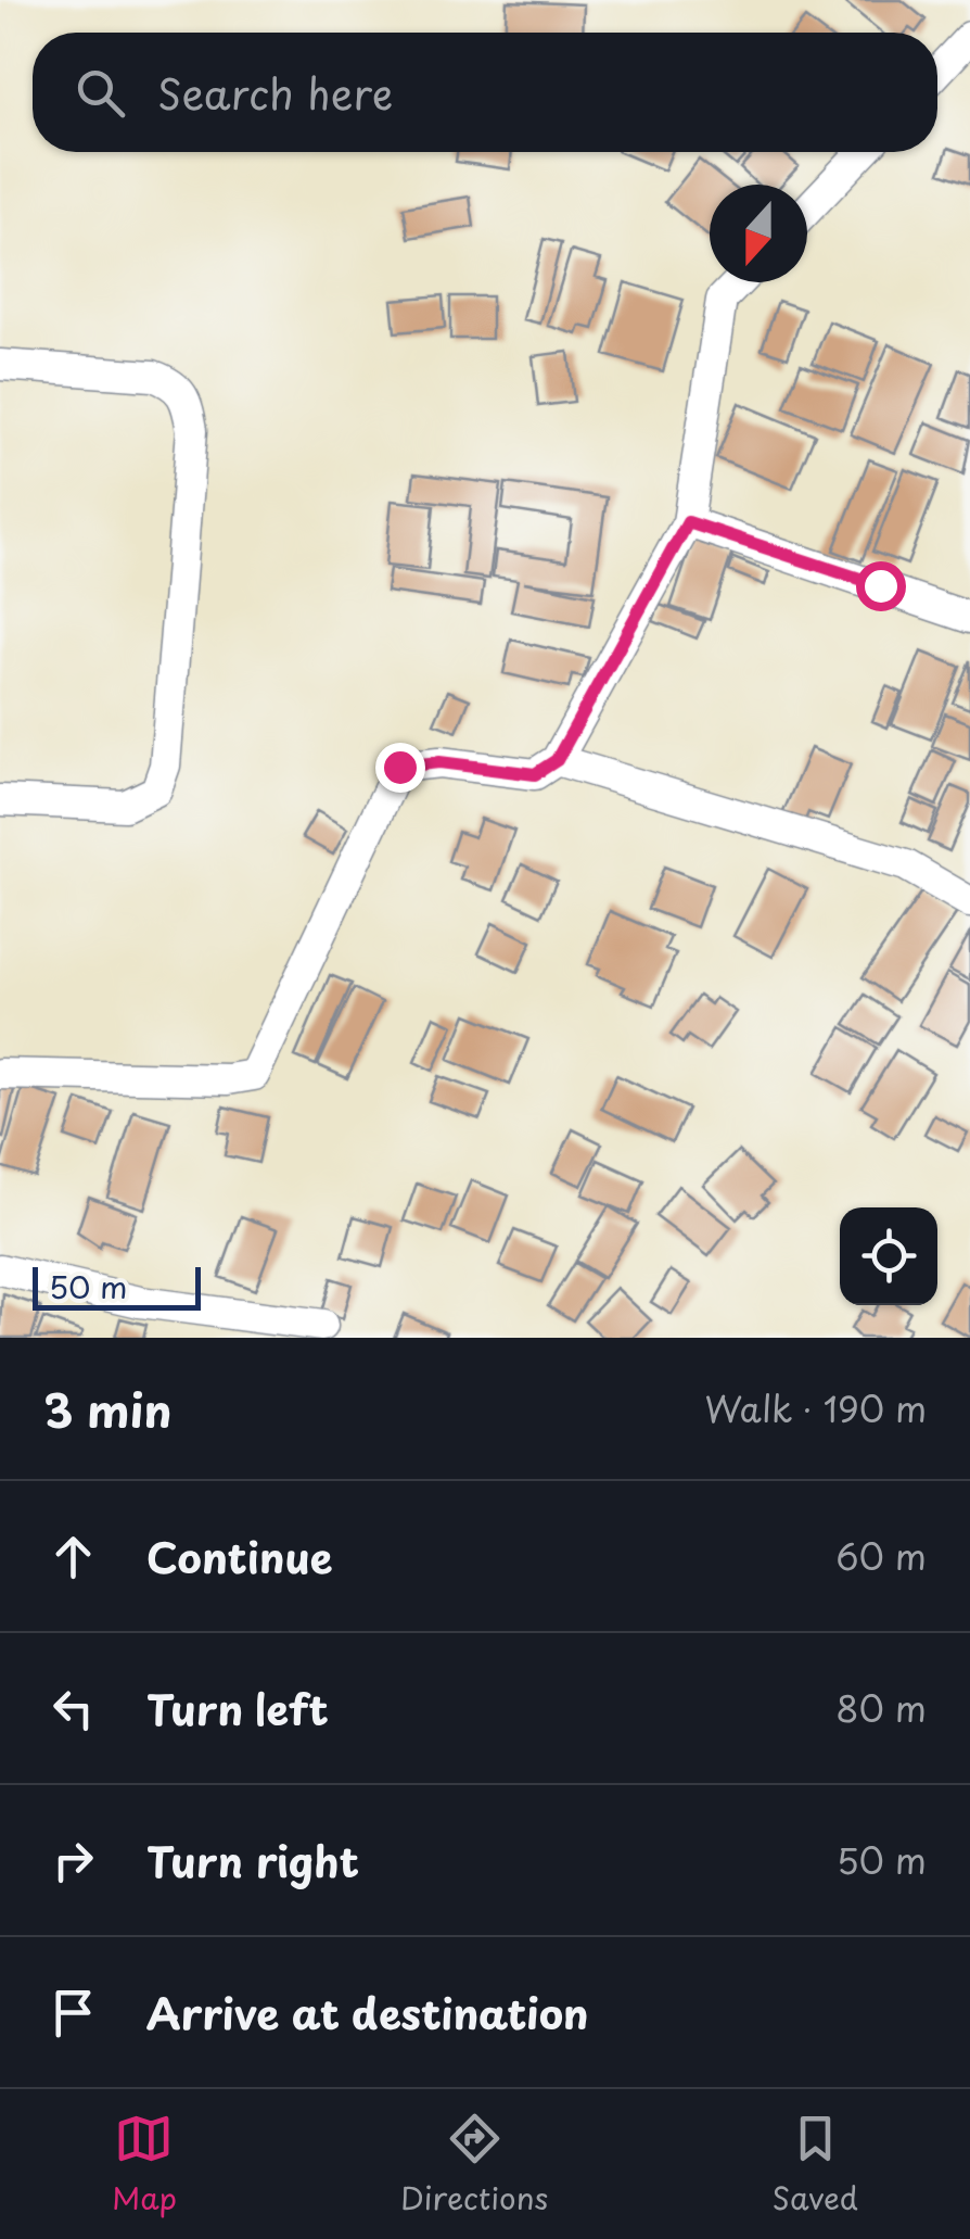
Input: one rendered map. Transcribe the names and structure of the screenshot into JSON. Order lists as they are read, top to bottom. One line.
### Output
{"scale_bar":"50 m","north":"bottom","page":{"search":"Search here","scale":"50 m","heading":["3 min","Walk · 190 m"],"list":[["Continue","60 m"],["Turn left","80 m"],["Turn right","50 m"],"Arrive at destination"],"nav":["Map","Directions","Saved"]}}
